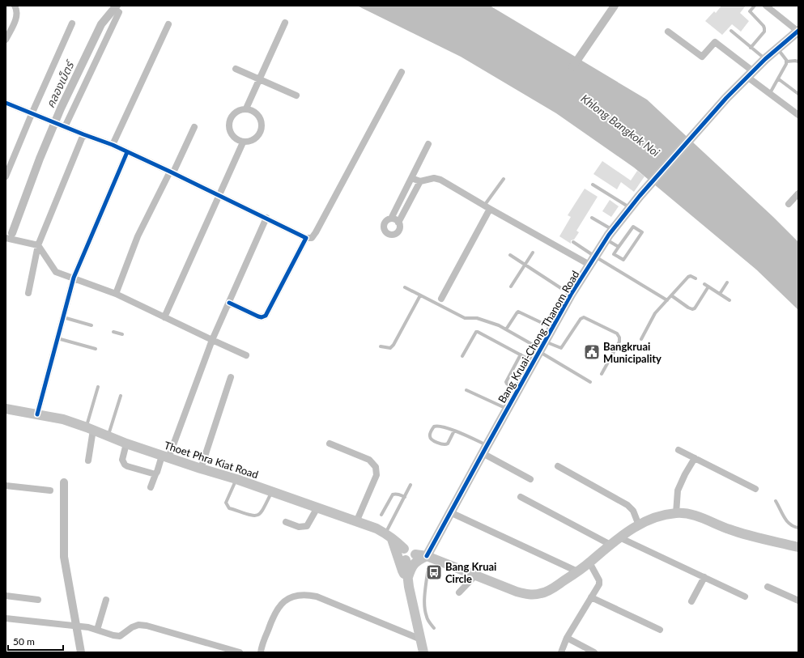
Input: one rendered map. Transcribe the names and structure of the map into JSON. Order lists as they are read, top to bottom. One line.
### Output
{"streets":{"main road":["Bang Kruai-Chong Thanom Road","Thoet Phra Kiat Road"]},"water":["คลองเม็ตร์","Khlong Bangkok Noi"],"places":{"public building":["Bangkruai Municipality"],"bus stop":["Bang Kruai Circle"]},"scale_bar":"50 m"}
